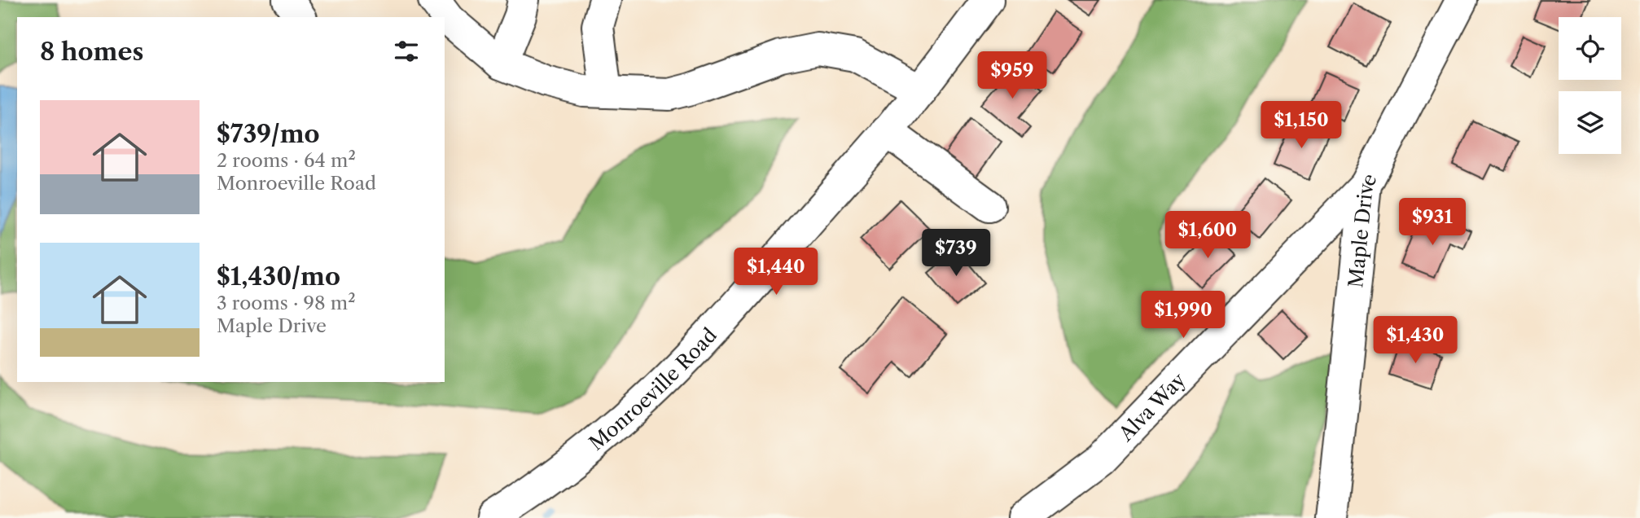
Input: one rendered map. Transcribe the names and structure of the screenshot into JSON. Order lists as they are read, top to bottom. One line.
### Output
{"streets":{"street":["Maple Drive","Monroeville Road","Alva Way"]},"crossings":[["Maple Drive","Alva Way"]],"page":{"heading":"8 homes","price":["$959","$1,150","$931","$1,600","$739","$1,440","$1,990","$1,430"],"list":[{"name":"$739/mo","note":"2 rooms · 64 m² · Monroeville Road"},{"name":"$1,430/mo","note":"3 rooms · 98 m² · Maple Drive"}]}}
